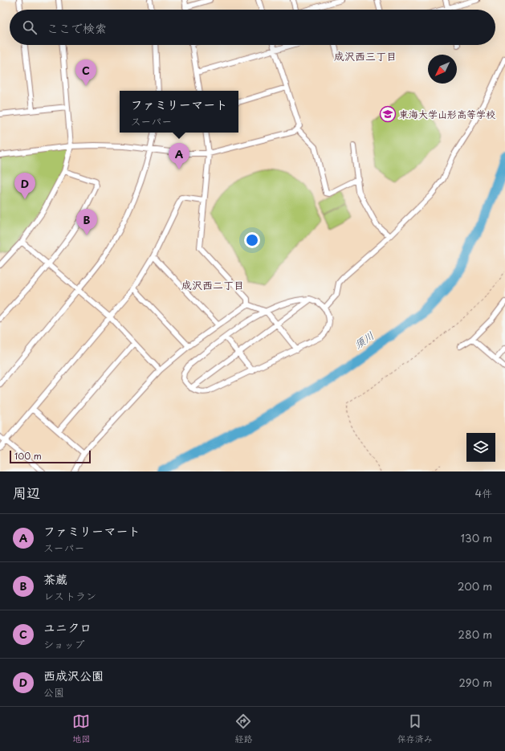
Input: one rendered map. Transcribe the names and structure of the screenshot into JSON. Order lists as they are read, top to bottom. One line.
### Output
{"districts":["成沢西三丁目","成沢西二丁目"],"water":["須川"],"places":{"school or university":["東海大学山形高等学校"]},"scale_bar":"100 m","north":"bottom left","page":{"search":"ここで検索","pins":["C","A","D","B"],"popup":["ファミリーマート","スーパー"],"scale":"100 m","heading":["周辺","4件"],"list":[{"mark":"A","name":"ファミリーマート","note":"スーパー","value":"130 m"},{"mark":"B","name":"茶蔵","note":"レストラン","value":"200 m"},{"mark":"C","name":"ユニクロ","note":"ショップ","value":"280 m"},{"mark":"D","name":"西成沢公園","note":"公園","value":"290 m"}],"nav":["地図","経路","保存済み"]}}
